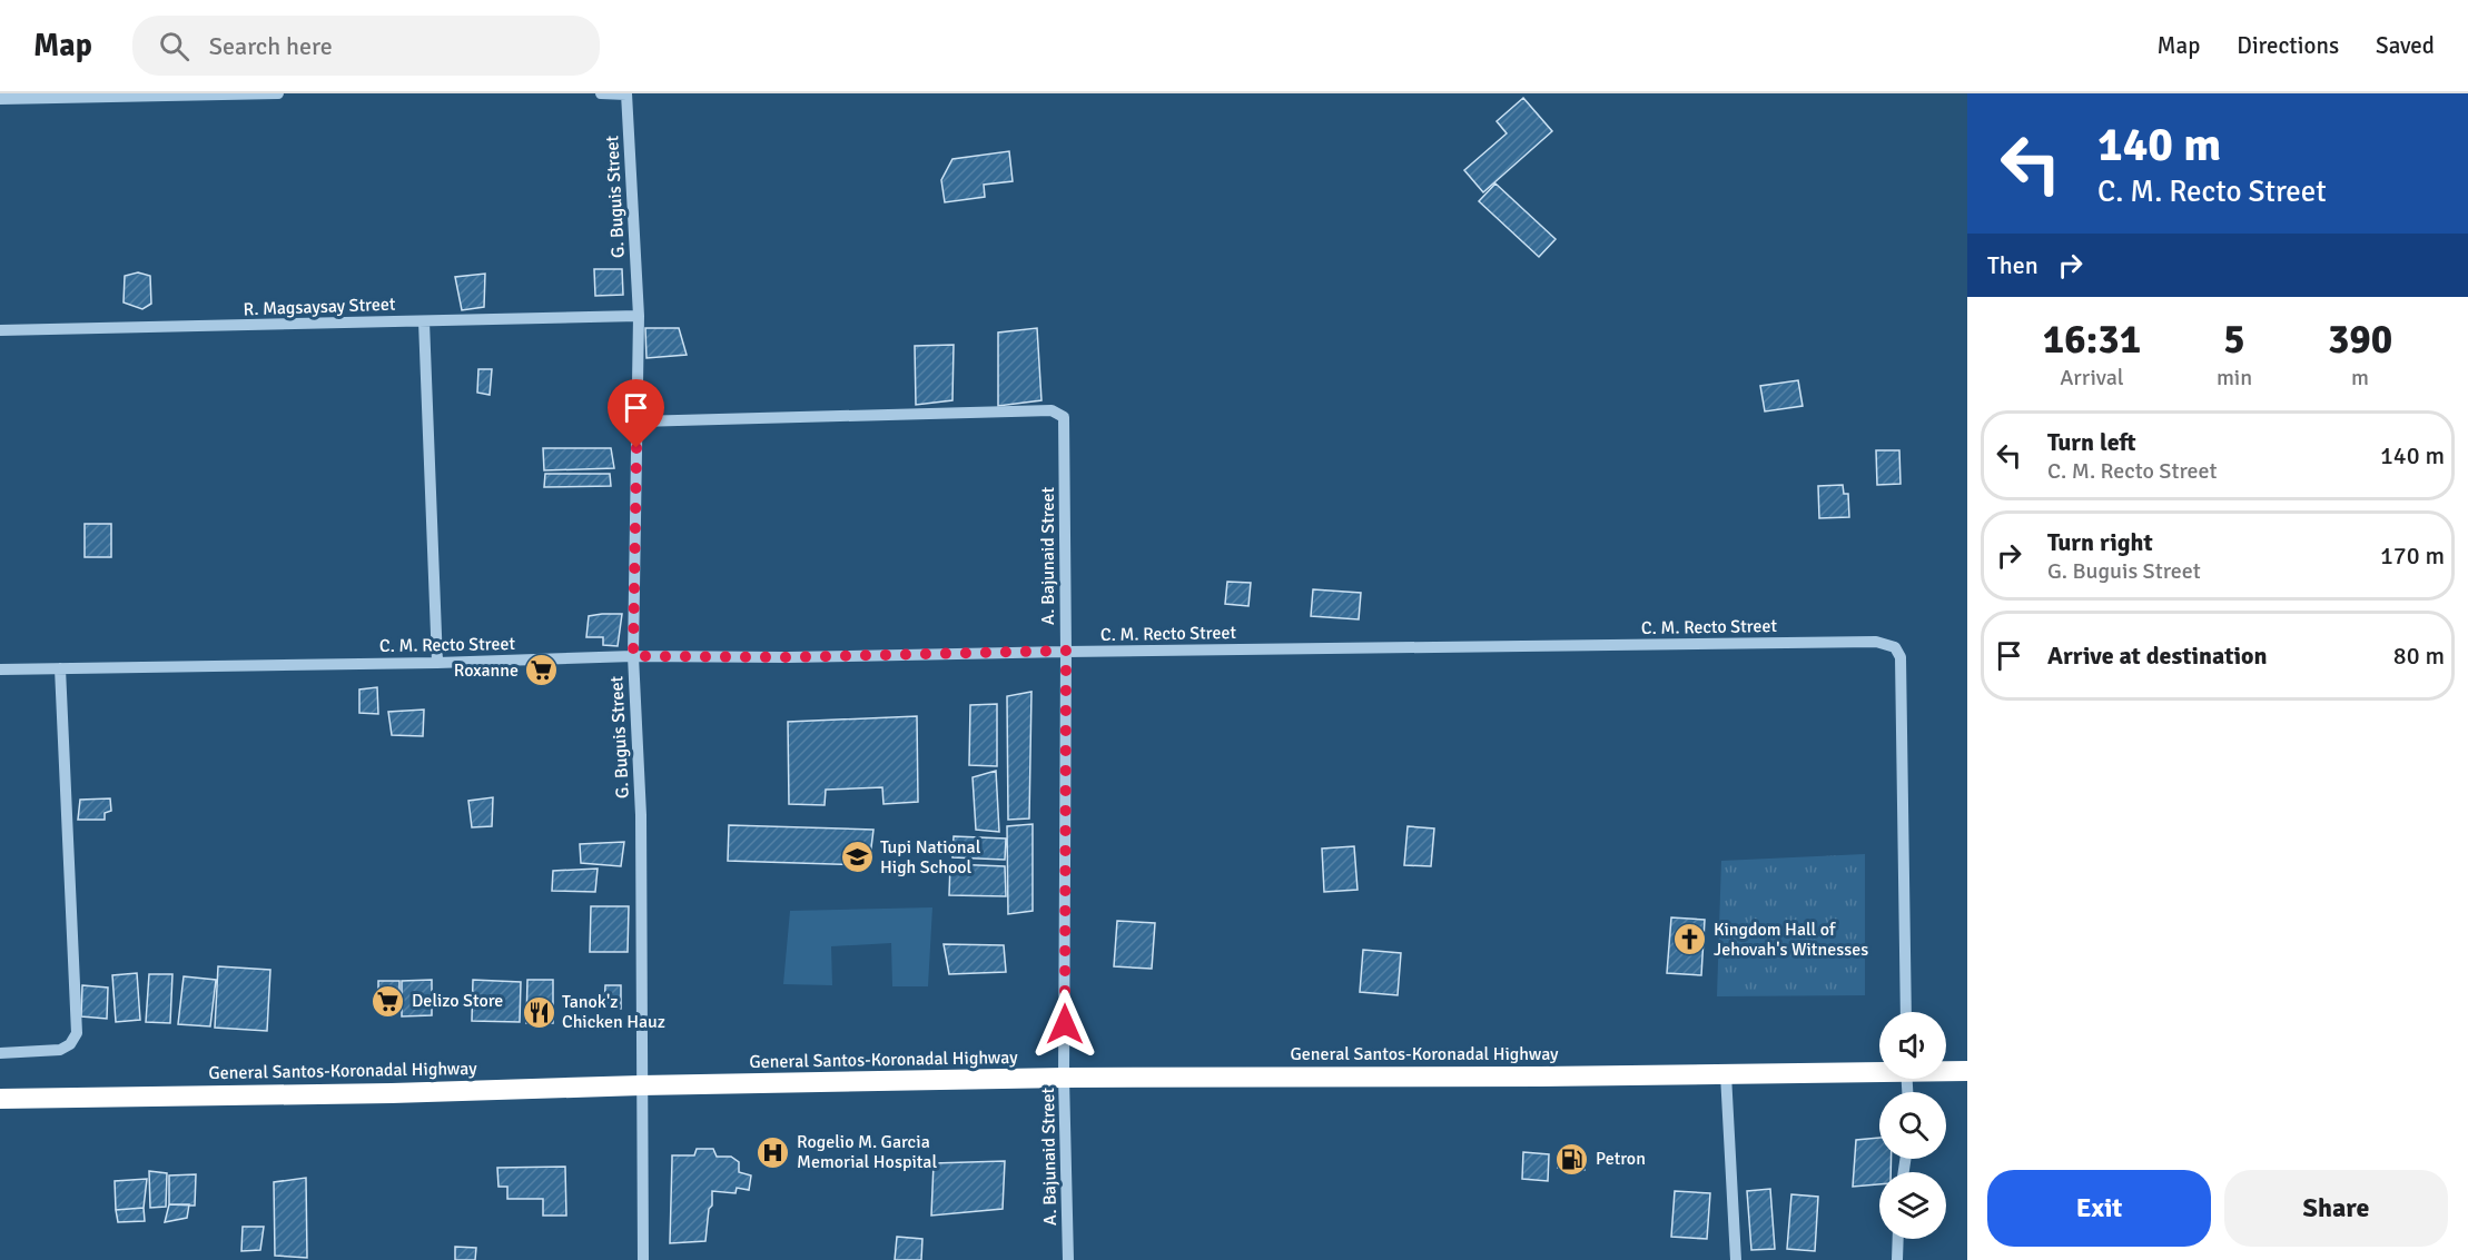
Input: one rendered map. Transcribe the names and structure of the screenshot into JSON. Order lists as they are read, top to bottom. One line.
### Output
{"streets":{"highway":["General Santos-Koronadal Highway"],"street":["G. Buguis Street","R. Magsaysay Street","A. Bajunaid Street","C. M. Recto Street"]},"crossings":[["G. Buguis Street","R. Magsaysay Street"],["G. Buguis Street","A. Bajunaid Street"],["G. Buguis Street","C. M. Recto Street"],["G. Buguis Street","General Santos-Koronadal Highway"],["A. Bajunaid Street","C. M. Recto Street"],["A. Bajunaid Street","General Santos-Koronadal Highway"]],"places":{"supermarket":["Roxanne","Delizo Store"],"school or university":["Tupi National High School"],"church":["Kingdom Hall of Jehovah's Witnesses"],"restaurant":["Tanok'z Chicken Hauz"],"hospital":["Rogelio M. Garcia Memorial Hospital"],"fuel station":["Petron"]},"page":{"header":"Map","search":"Search here","nav":["Map","Directions","Saved"],"turn":["140 m","C. M. Recto Street"],"then":"Then","eta":["16:31","Arrival","5","min","390","m"],"list":[{"name":"Turn left","note":"C. M. Recto Street","value":"140 m"},{"name":"Turn right","note":"G. Buguis Street","value":"170 m"},{"name":"Arrive at destination","value":"80 m"}],"buttons":["Exit","Share"]}}
